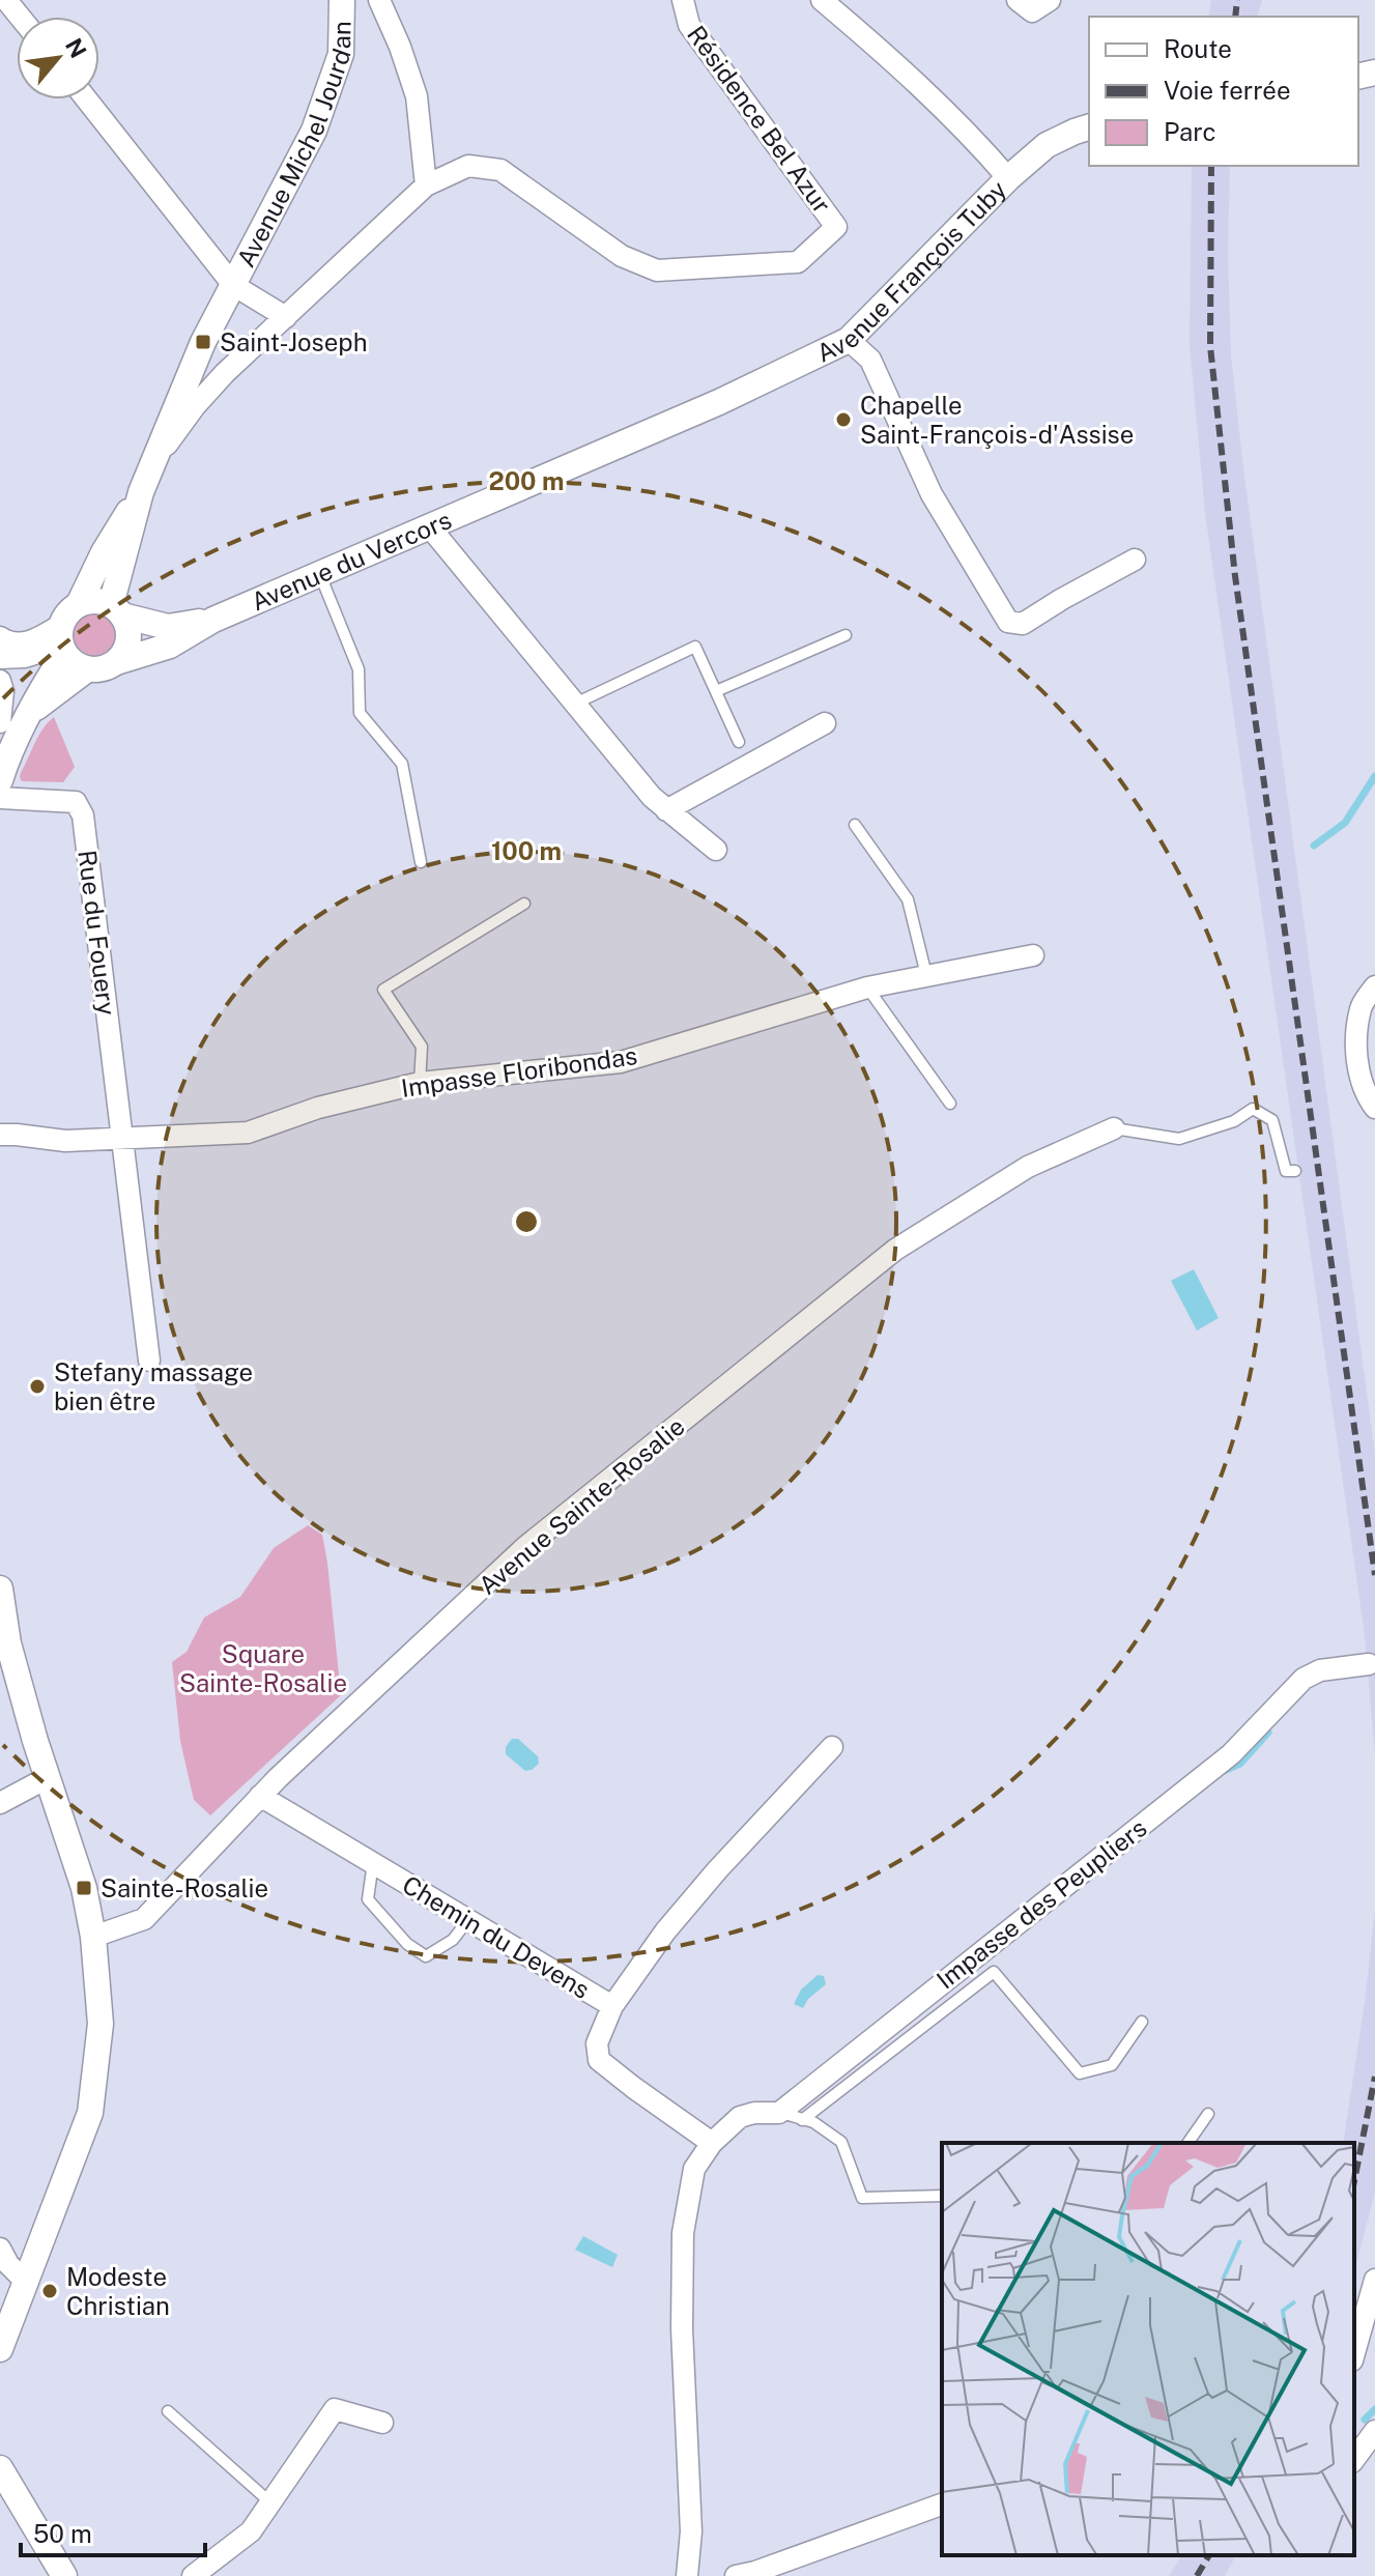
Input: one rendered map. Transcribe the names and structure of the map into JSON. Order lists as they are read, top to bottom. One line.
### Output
{"streets":{"street":["Résidence Bel Azur","Avenue Michel Jourdan","Avenue François Tuby","Avenue du Vercors","Rue du Fouery","Impasse Floribondas","Avenue Sainte-Rosalie","Impasse des Peupliers","Chemin du Devens"]},"crossings":[["Résidence Bel Azur","Avenue Michel Jourdan"],["Avenue Michel Jourdan","Avenue du Vercors"],["Avenue François Tuby","Avenue du Vercors"],["Rue du Fouery","Impasse Floribondas"],["Avenue Sainte-Rosalie","Chemin du Devens"]],"parks":["Square Sainte-Rosalie"],"places":{"transit":["Saint-Joseph","Sainte-Rosalie"],"other":["Chapelle Saint-François-d'Assise","Stefany massage bien être","Modeste Christian"]},"legend":["Route","Voie ferrée","Parc"],"scale_bar":"50 m","north":"top right","rings":["200 m","100 m"]}
